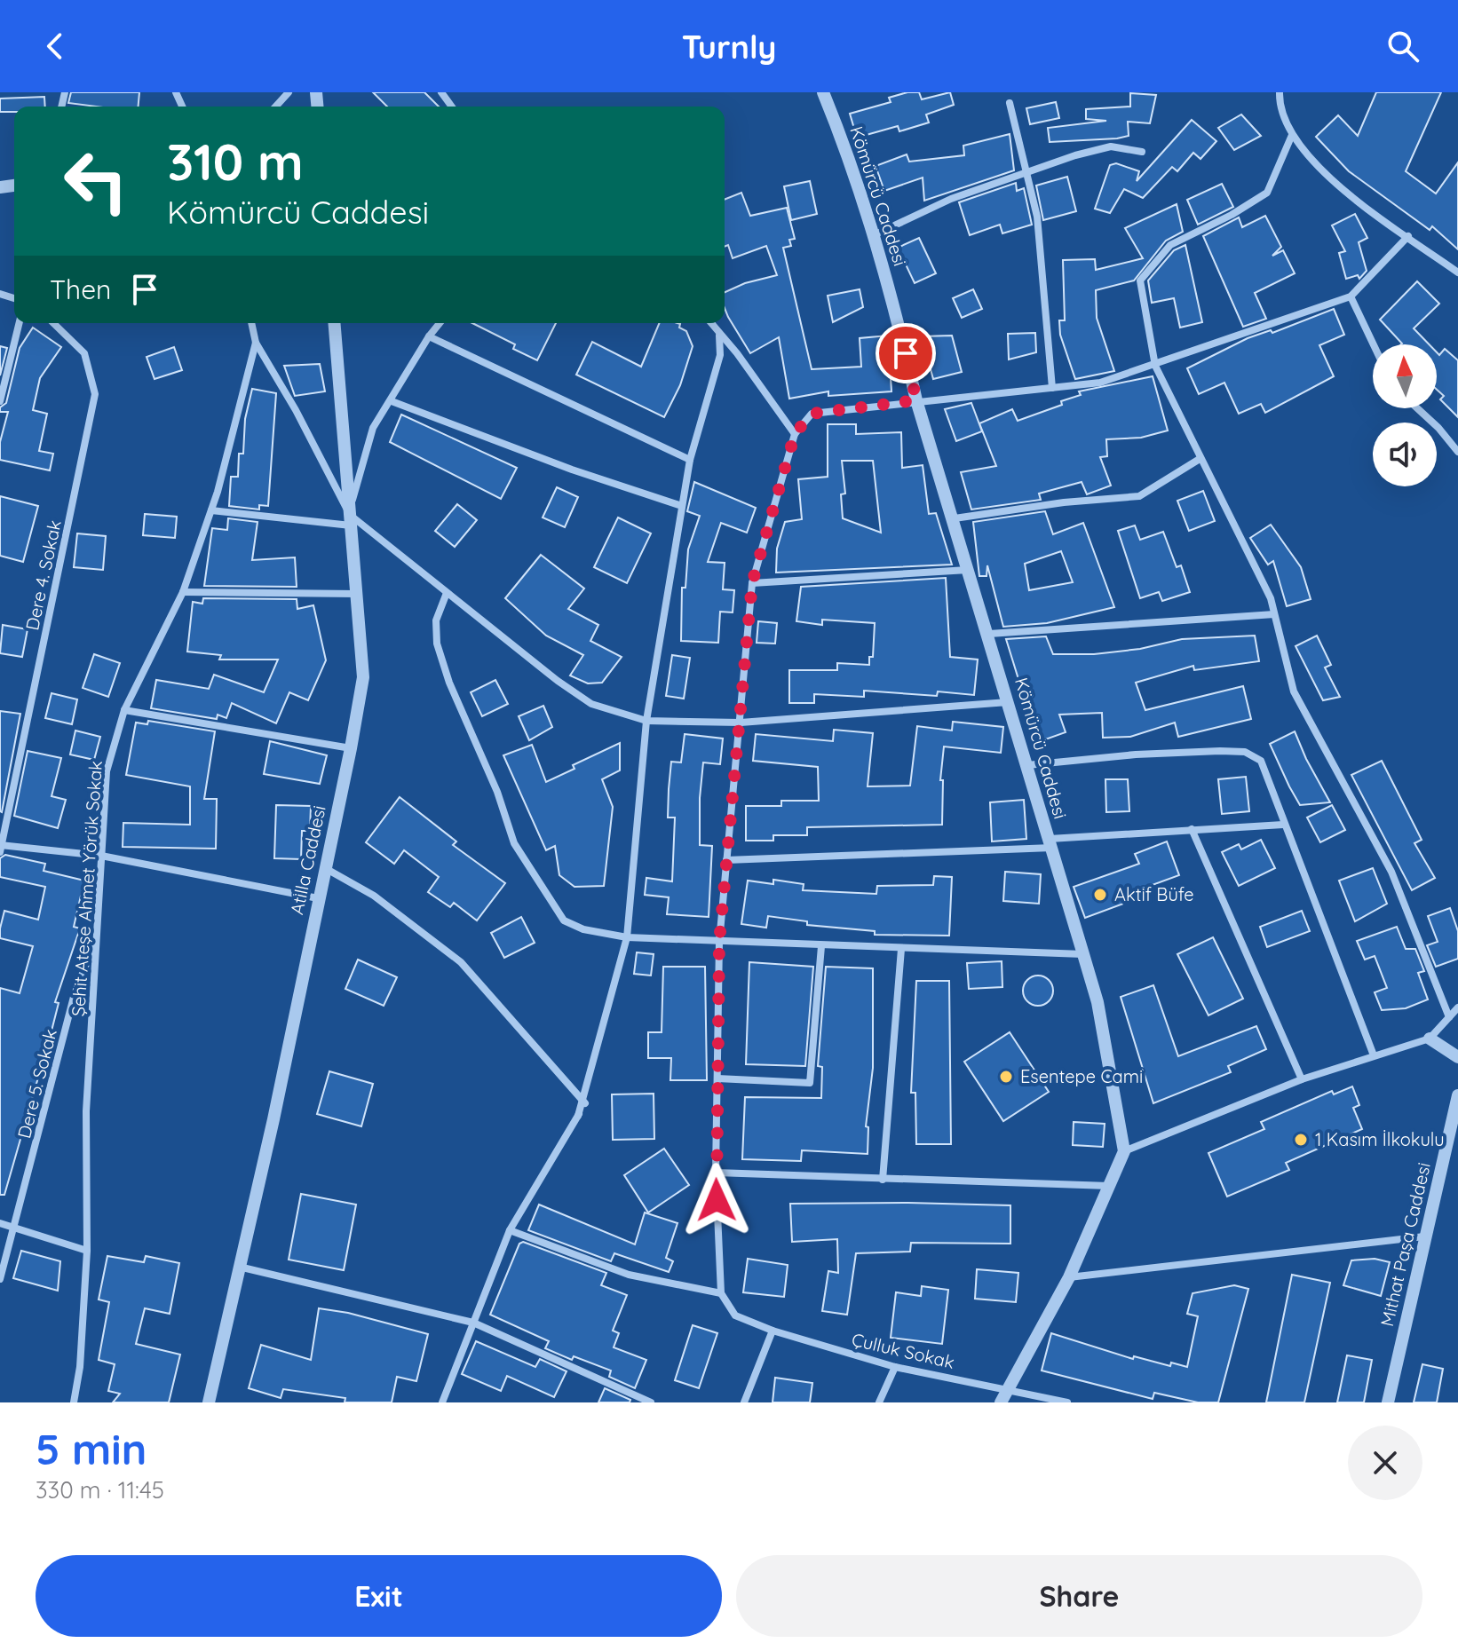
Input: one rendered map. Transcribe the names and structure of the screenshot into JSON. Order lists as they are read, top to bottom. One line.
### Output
{"streets":{"street":["Kömürcü Caddesi","Dere 4. Sokak","Atilla Caddesi","Şehit Ateşe Ahmet Yörük Sokak","Dere 5. Sokak","Mithat Paşa Caddesi","Çulluk Sokak"]},"crossings":[["Şehit Ateşe Ahmet Yörük Sokak","Dere 5. Sokak"]],"places":["Aktif Büfe","Esentepe Cami","1 Kasım İlkokulu"],"north":"top","page":{"header":"Turnly","turn":["310 m","Kömürcü Caddesi"],"then":"Then","heading":["5 min","330 m · 11:45"],"buttons":["Exit","Share"]}}
